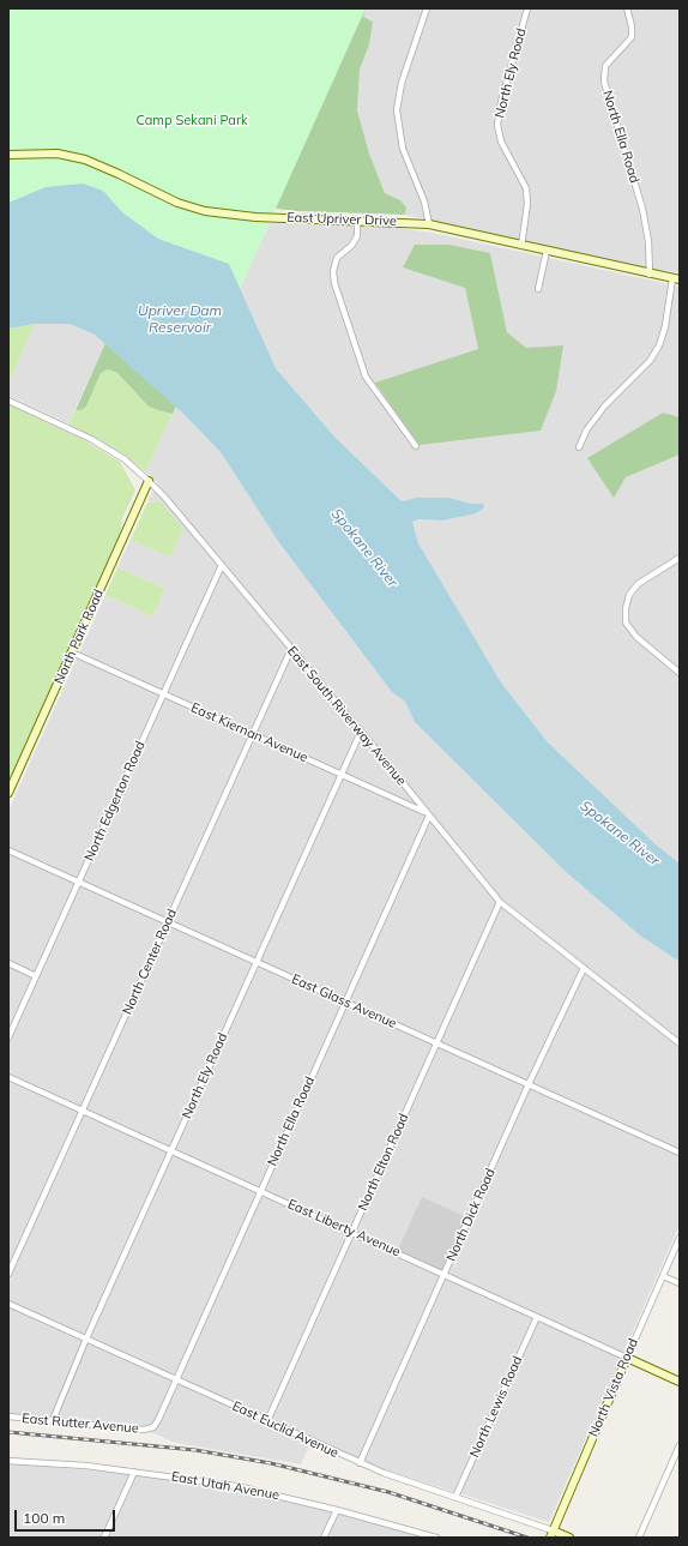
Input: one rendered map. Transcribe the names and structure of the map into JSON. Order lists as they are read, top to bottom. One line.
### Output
{"streets":{"main road":["East Upriver Drive","North Park Road","East Liberty Avenue","North Vista Road","East Euclid Avenue"],"street":["North Ely Road","North Ella Road","East South Riverway Avenue","East Kiernan Avenue","North Edgerton Road","North Center Road","East Glass Avenue","North Elton Road","North Dick Road","North Lewis Road","East Rutter Avenue","East Utah Avenue"]},"crossings":[["North Ely Road","East Upriver Drive"],["North Ely Road","East South Riverway Avenue"],["North Ely Road","East Kiernan Avenue"],["North Ely Road","East Glass Avenue"],["North Ely Road","East Liberty Avenue"],["North Ely Road","East Rutter Avenue"],["North Ely Road","East Euclid Avenue"],["North Ella Road","East Upriver Drive"],["North Ella Road","East South Riverway Avenue"],["North Ella Road","East Kiernan Avenue"],["North Ella Road","East Glass Avenue"],["North Ella Road","East Liberty Avenue"],["North Ella Road","East Rutter Avenue"],["North Ella Road","East Euclid Avenue"],["North Park Road","East South Riverway Avenue"],["North Park Road","East Kiernan Avenue"],["East South Riverway Avenue","East Kiernan Avenue"],["East South Riverway Avenue","North Edgerton Road"],["East South Riverway Avenue","North Center Road"],["East South Riverway Avenue","North Elton Road"],["East South Riverway Avenue","North Dick Road"],["East Kiernan Avenue","North Edgerton Road"],["East Kiernan Avenue","North Center Road"],["North Edgerton Road","East Glass Avenue"],["North Center Road","East Glass Avenue"],["North Center Road","East Liberty Avenue"],["East Glass Avenue","North Elton Road"],["East Glass Avenue","North Dick Road"],["North Elton Road","East Liberty Avenue"],["North Elton Road","East Euclid Avenue"],["North Dick Road","East Liberty Avenue"],["North Dick Road","East Euclid Avenue"],["East Liberty Avenue","North Vista Road"],["East Liberty Avenue","North Lewis Road"],["North Vista Road","East Euclid Avenue"],["North Lewis Road","East Euclid Avenue"]],"water":["Upriver Dam Reservoir","Spokane River"],"parks":["Camp Sekani Park"],"scale_bar":"100 m"}
